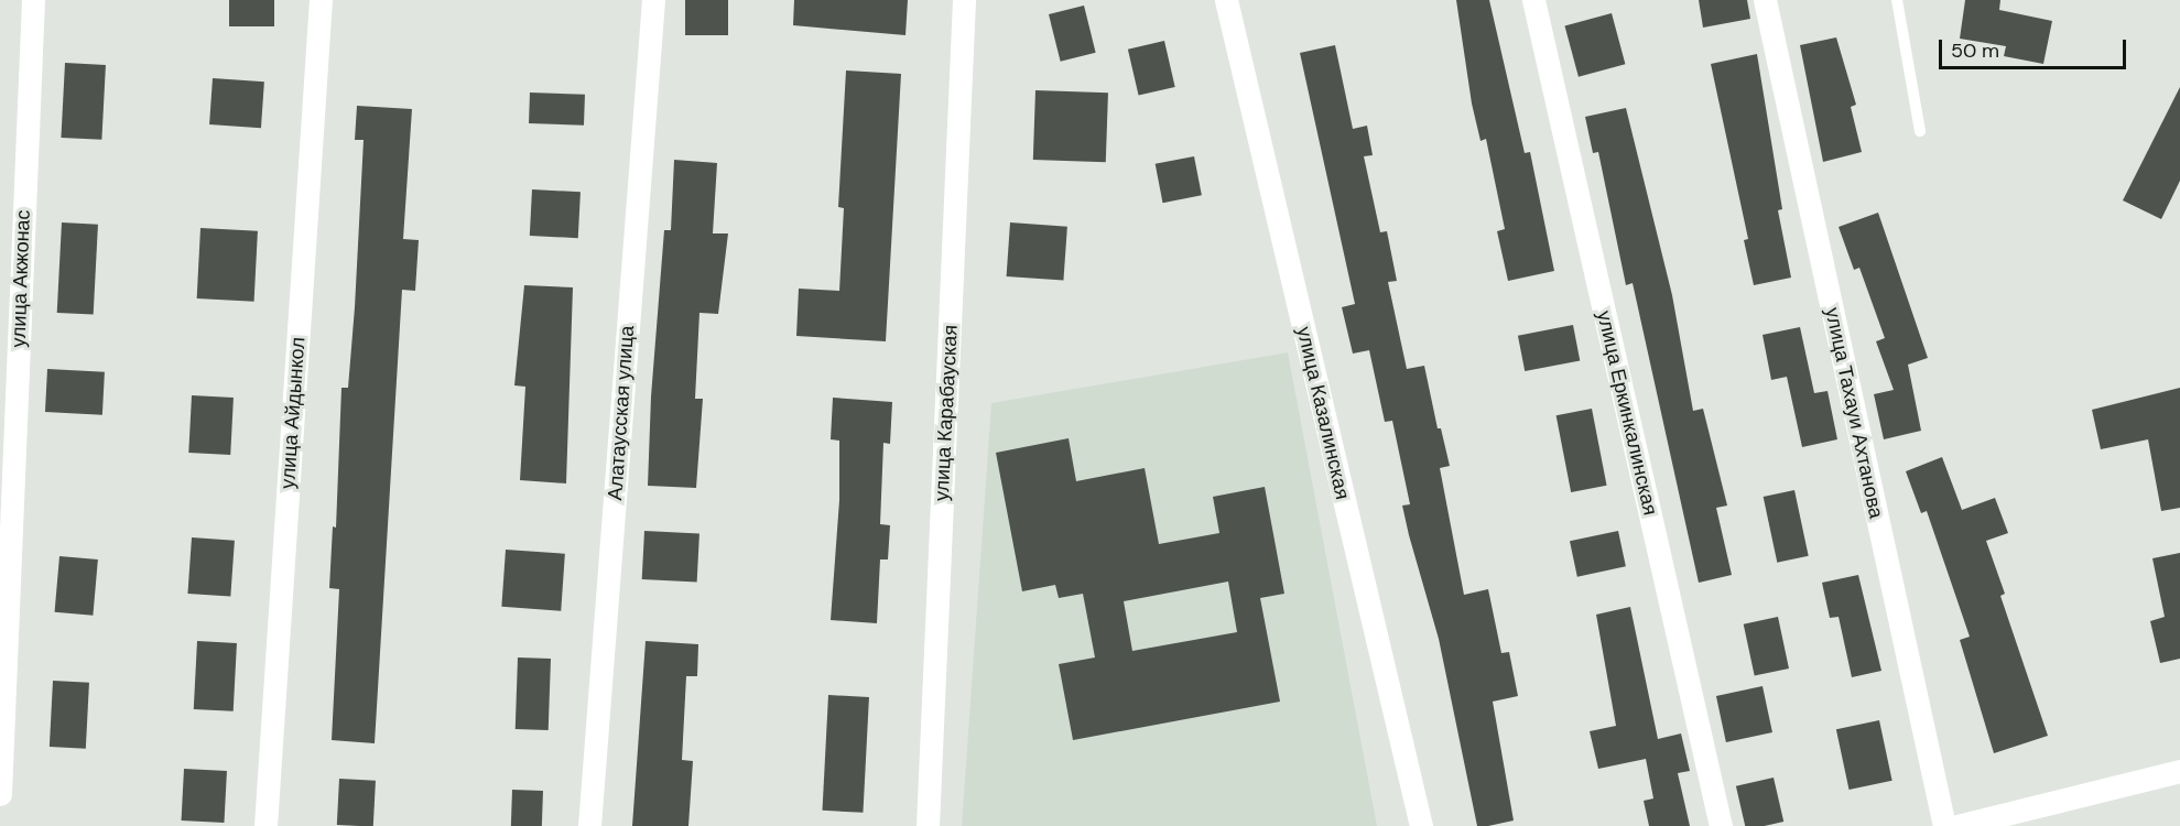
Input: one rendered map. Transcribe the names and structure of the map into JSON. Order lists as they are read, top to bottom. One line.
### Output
{"streets":{"street":["улица Акжонас","улица Айдынкол","Алатаусская улица","улица Карабауская","улица Казалинская","улица Еркинкалинская","улица Тахауи Ахтанова"]},"scale_bar":"50 m"}
